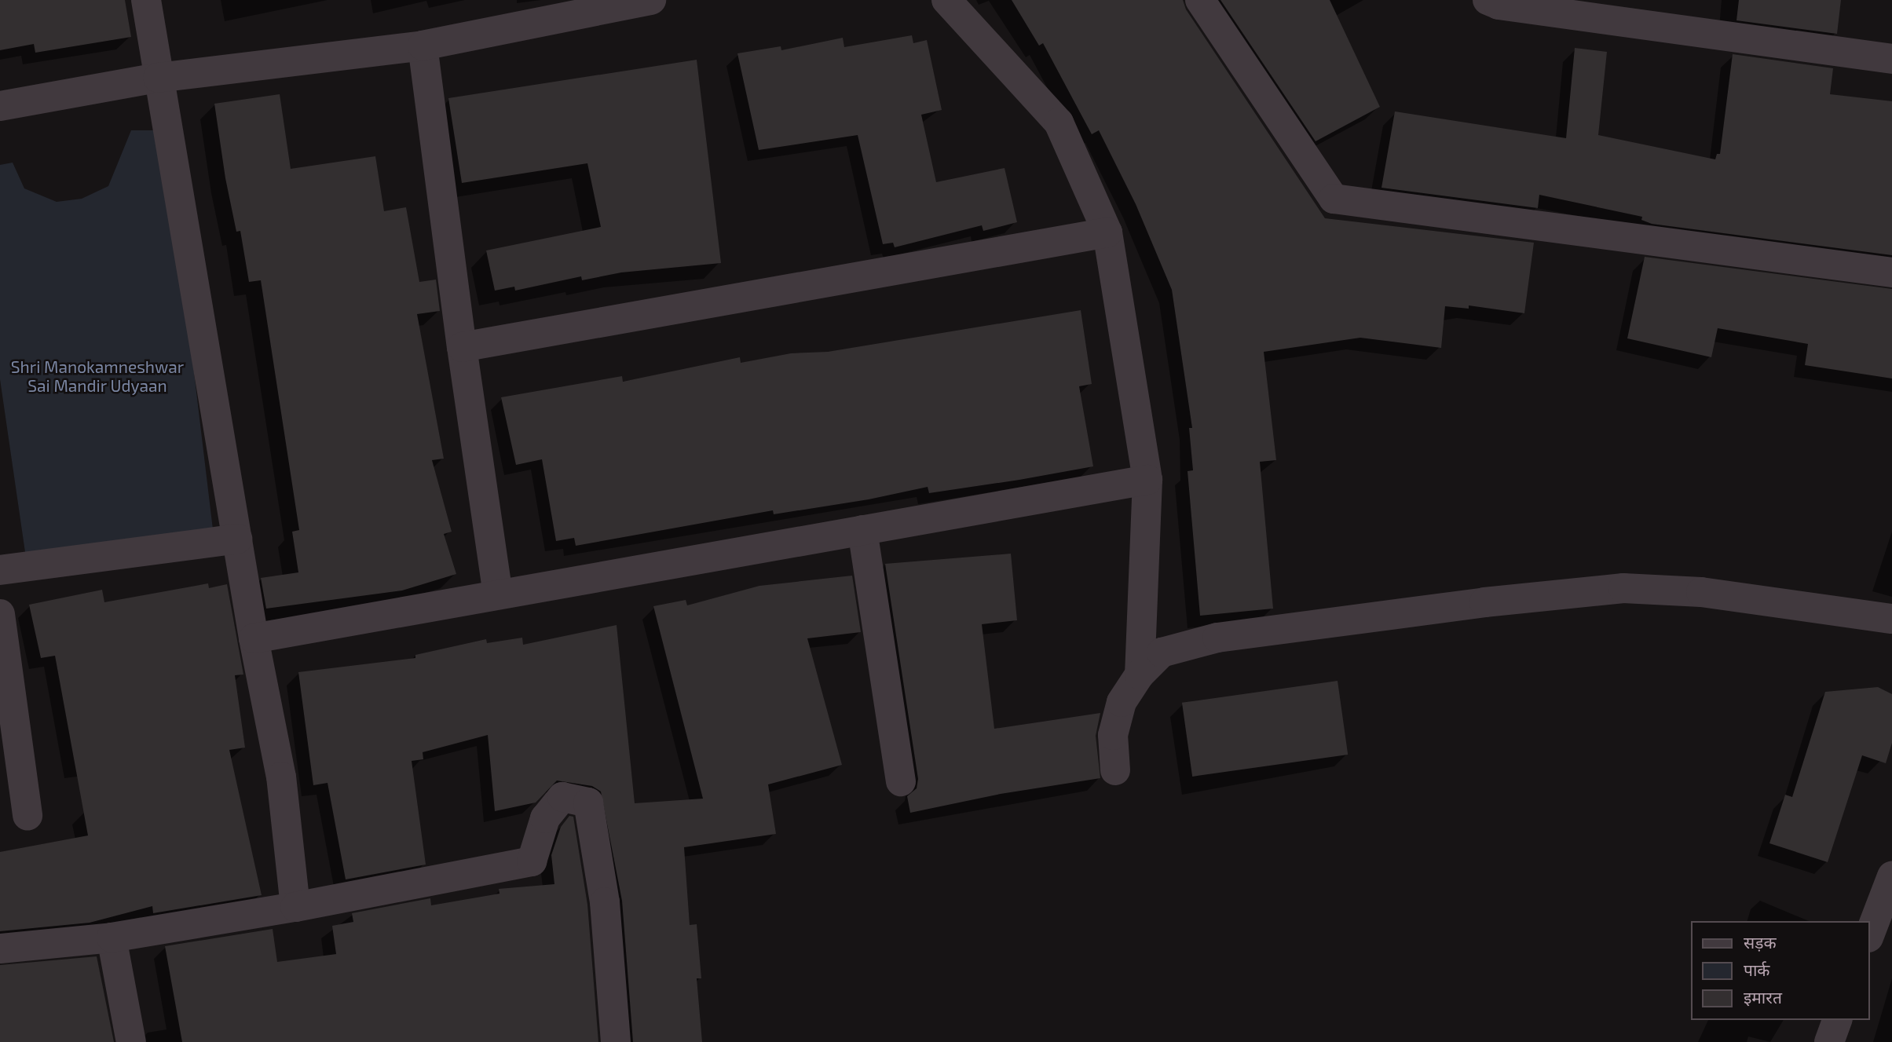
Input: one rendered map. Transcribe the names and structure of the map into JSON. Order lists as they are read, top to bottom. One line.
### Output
{"parks":["Shri Manokamneshwar Sai Mandir Udyaan"],"legend":["सड़क","पार्क","इमारत"]}
